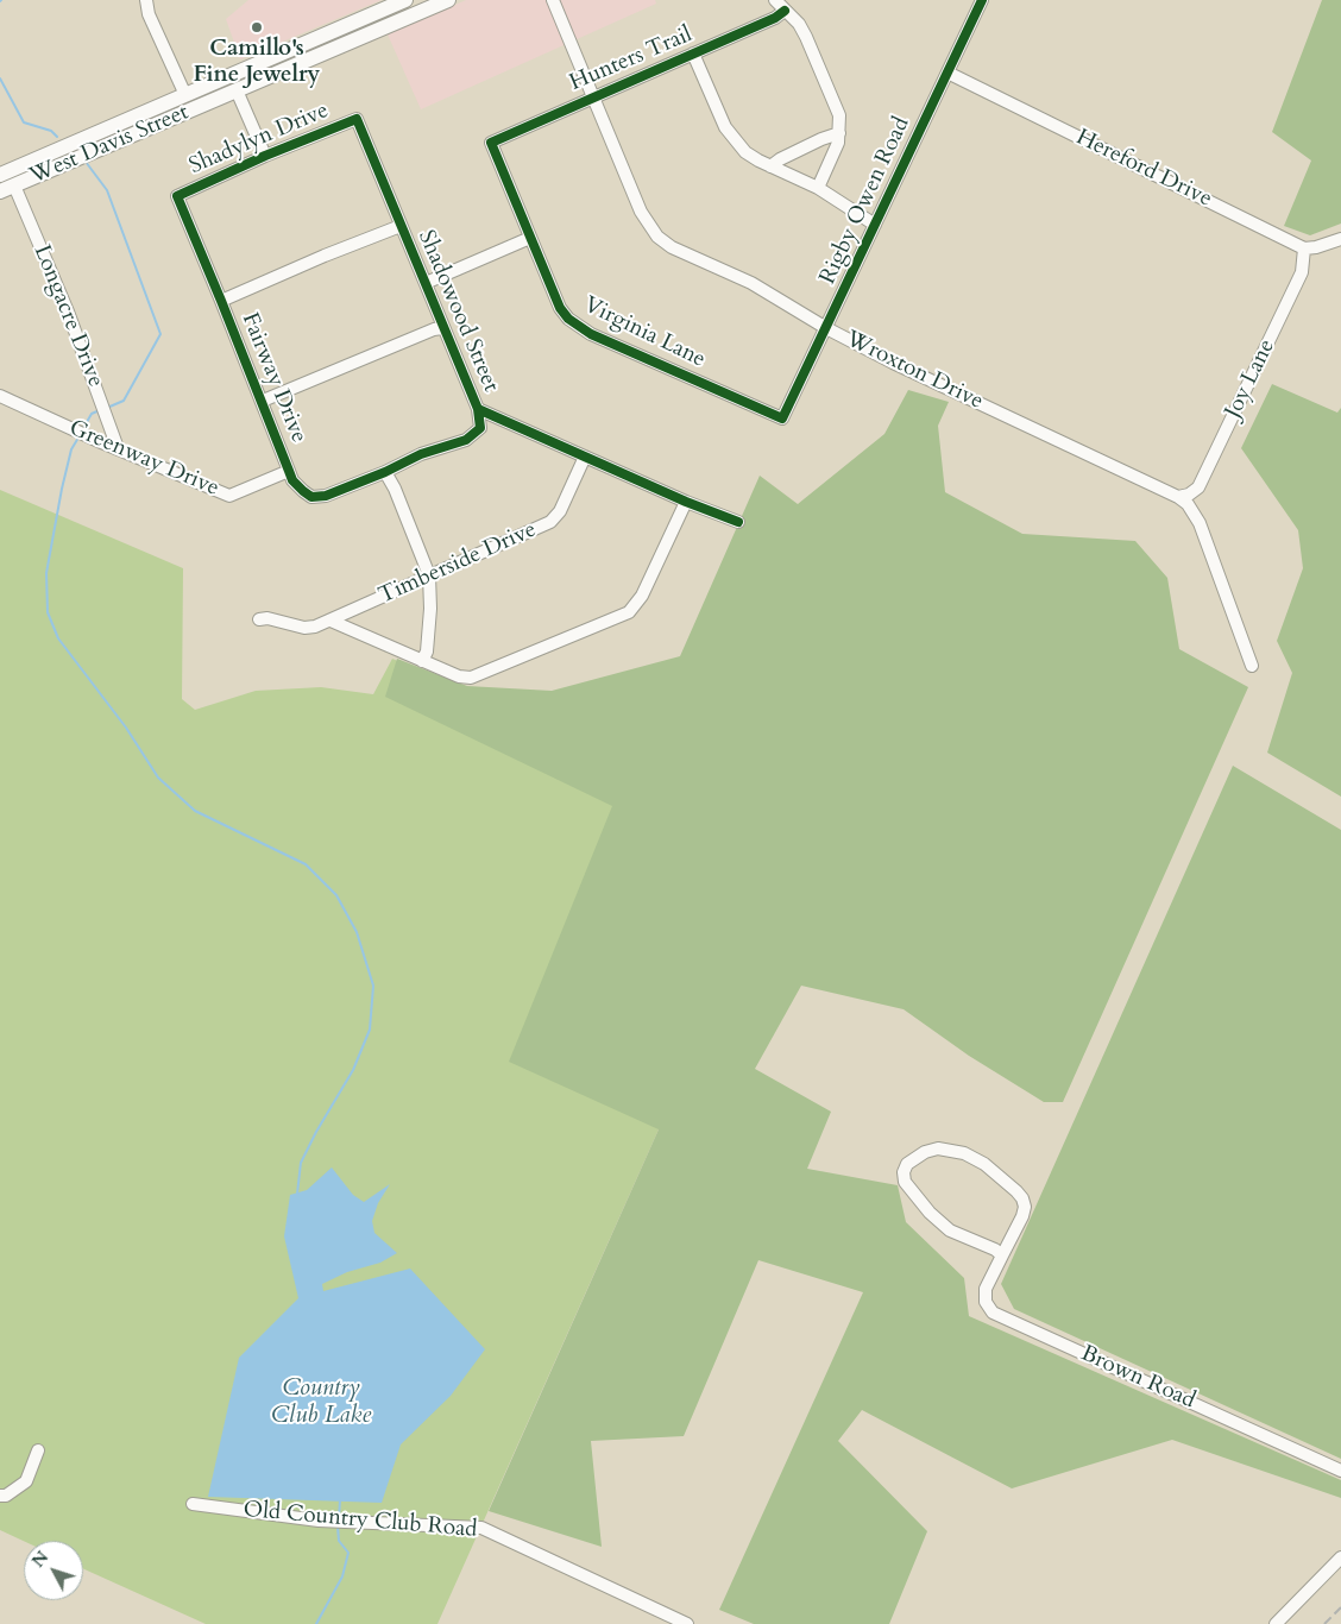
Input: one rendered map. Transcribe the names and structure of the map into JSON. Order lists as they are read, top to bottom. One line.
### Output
{"streets":{"main road":["West Davis Street"],"street":["Hunters Trail","Shadylyn Drive","Hereford Drive","Rigby Owen Road","Shadowood Street","Longacre Drive","Virginia Lane","Wroxton Drive","Fairway Drive","Joy Lane","Greenway Drive","Timberside Drive","Brown Road","Old Country Club Road"]},"crossings":[["Hunters Trail","Virginia Lane"],["Hunters Trail","Wroxton Drive"],["Shadylyn Drive","Shadowood Street"],["Shadylyn Drive","Fairway Drive"],["West Davis Street","Longacre Drive"],["Hereford Drive","Rigby Owen Road"],["Hereford Drive","Joy Lane"],["Rigby Owen Road","Virginia Lane"],["Rigby Owen Road","Wroxton Drive"],["Shadowood Street","Timberside Drive"],["Longacre Drive","Greenway Drive"],["Wroxton Drive","Joy Lane"],["Fairway Drive","Greenway Drive"]],"water":["Country Club Lake"],"places":["Camillo's Fine Jewelry"],"north":"top left"}
